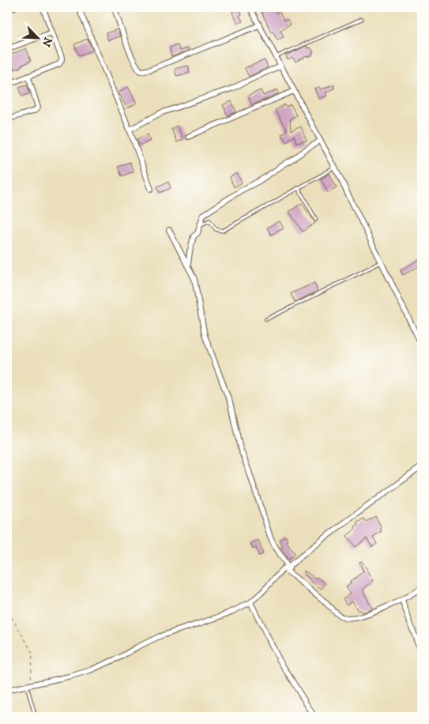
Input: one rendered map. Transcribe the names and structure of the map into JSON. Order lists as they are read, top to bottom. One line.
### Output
{"north":"bottom right"}
